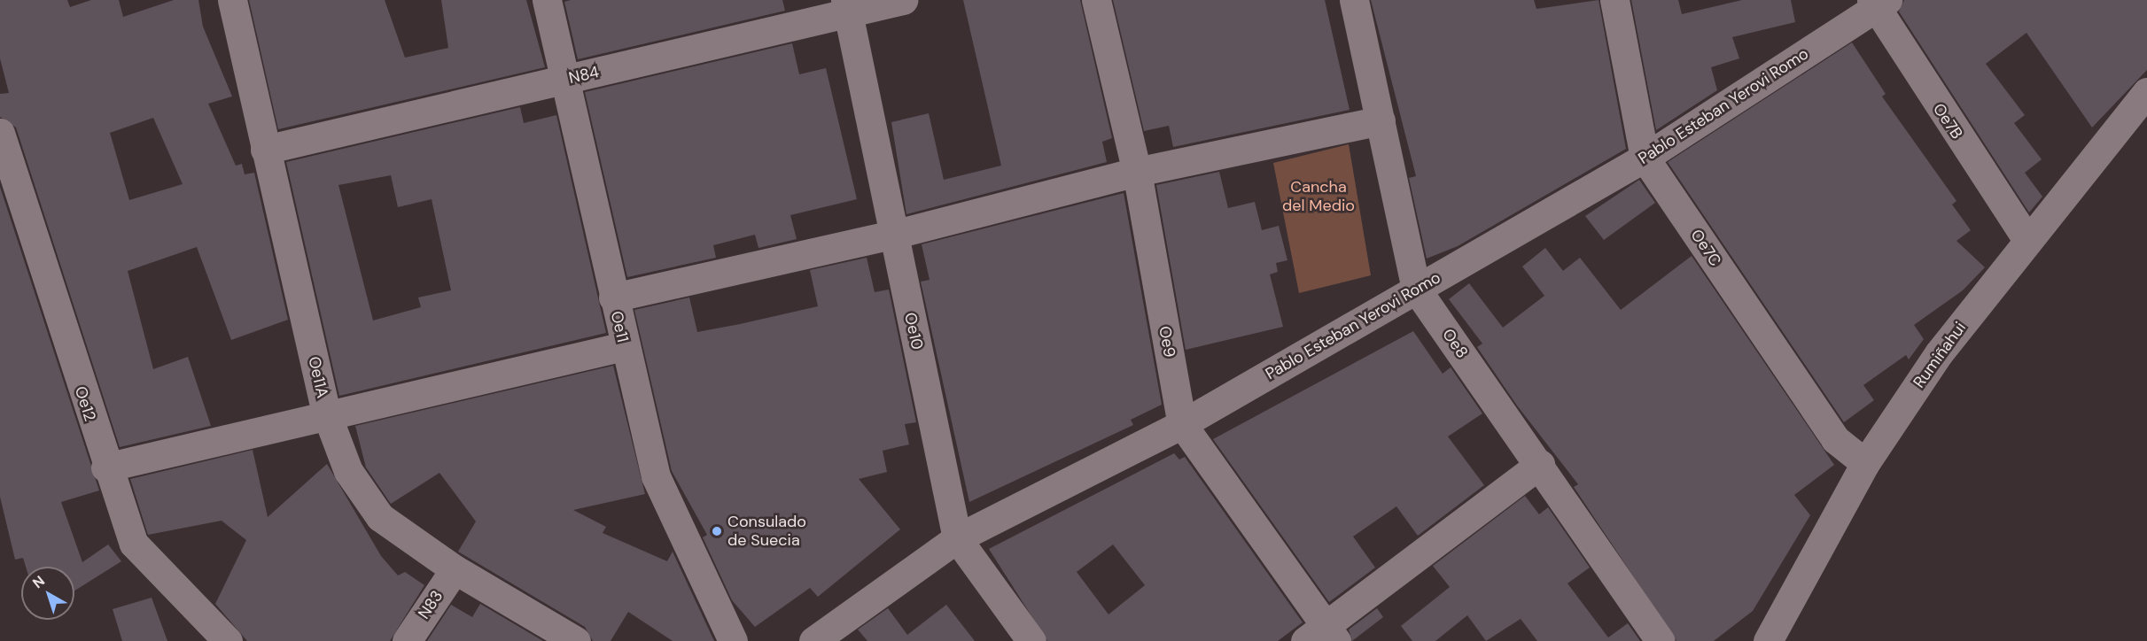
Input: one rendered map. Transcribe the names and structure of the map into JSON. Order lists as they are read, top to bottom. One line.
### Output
{"streets":{"street":["N84","Pablo Esteban Yerovi Romo","Oe7B","Oe7C","Oe11","Oe10","Oe9","Oe8","Rumiñahui","Oe11A","Oe12","N83"]},"crossings":[["N84","Oe11"],["N84","Oe10"],["N84","Oe11A"],["Pablo Esteban Yerovi Romo","Oe7B"],["Pablo Esteban Yerovi Romo","Oe7C"],["Pablo Esteban Yerovi Romo","Oe10"],["Pablo Esteban Yerovi Romo","Oe9"],["Pablo Esteban Yerovi Romo","Oe8"],["Oe7B","Rumiñahui"],["Oe7C","Rumiñahui"],["Oe11A","N83"]],"parks":["Cancha del Medio"],"places":["Consulado de Suecia"],"north":"top left"}
